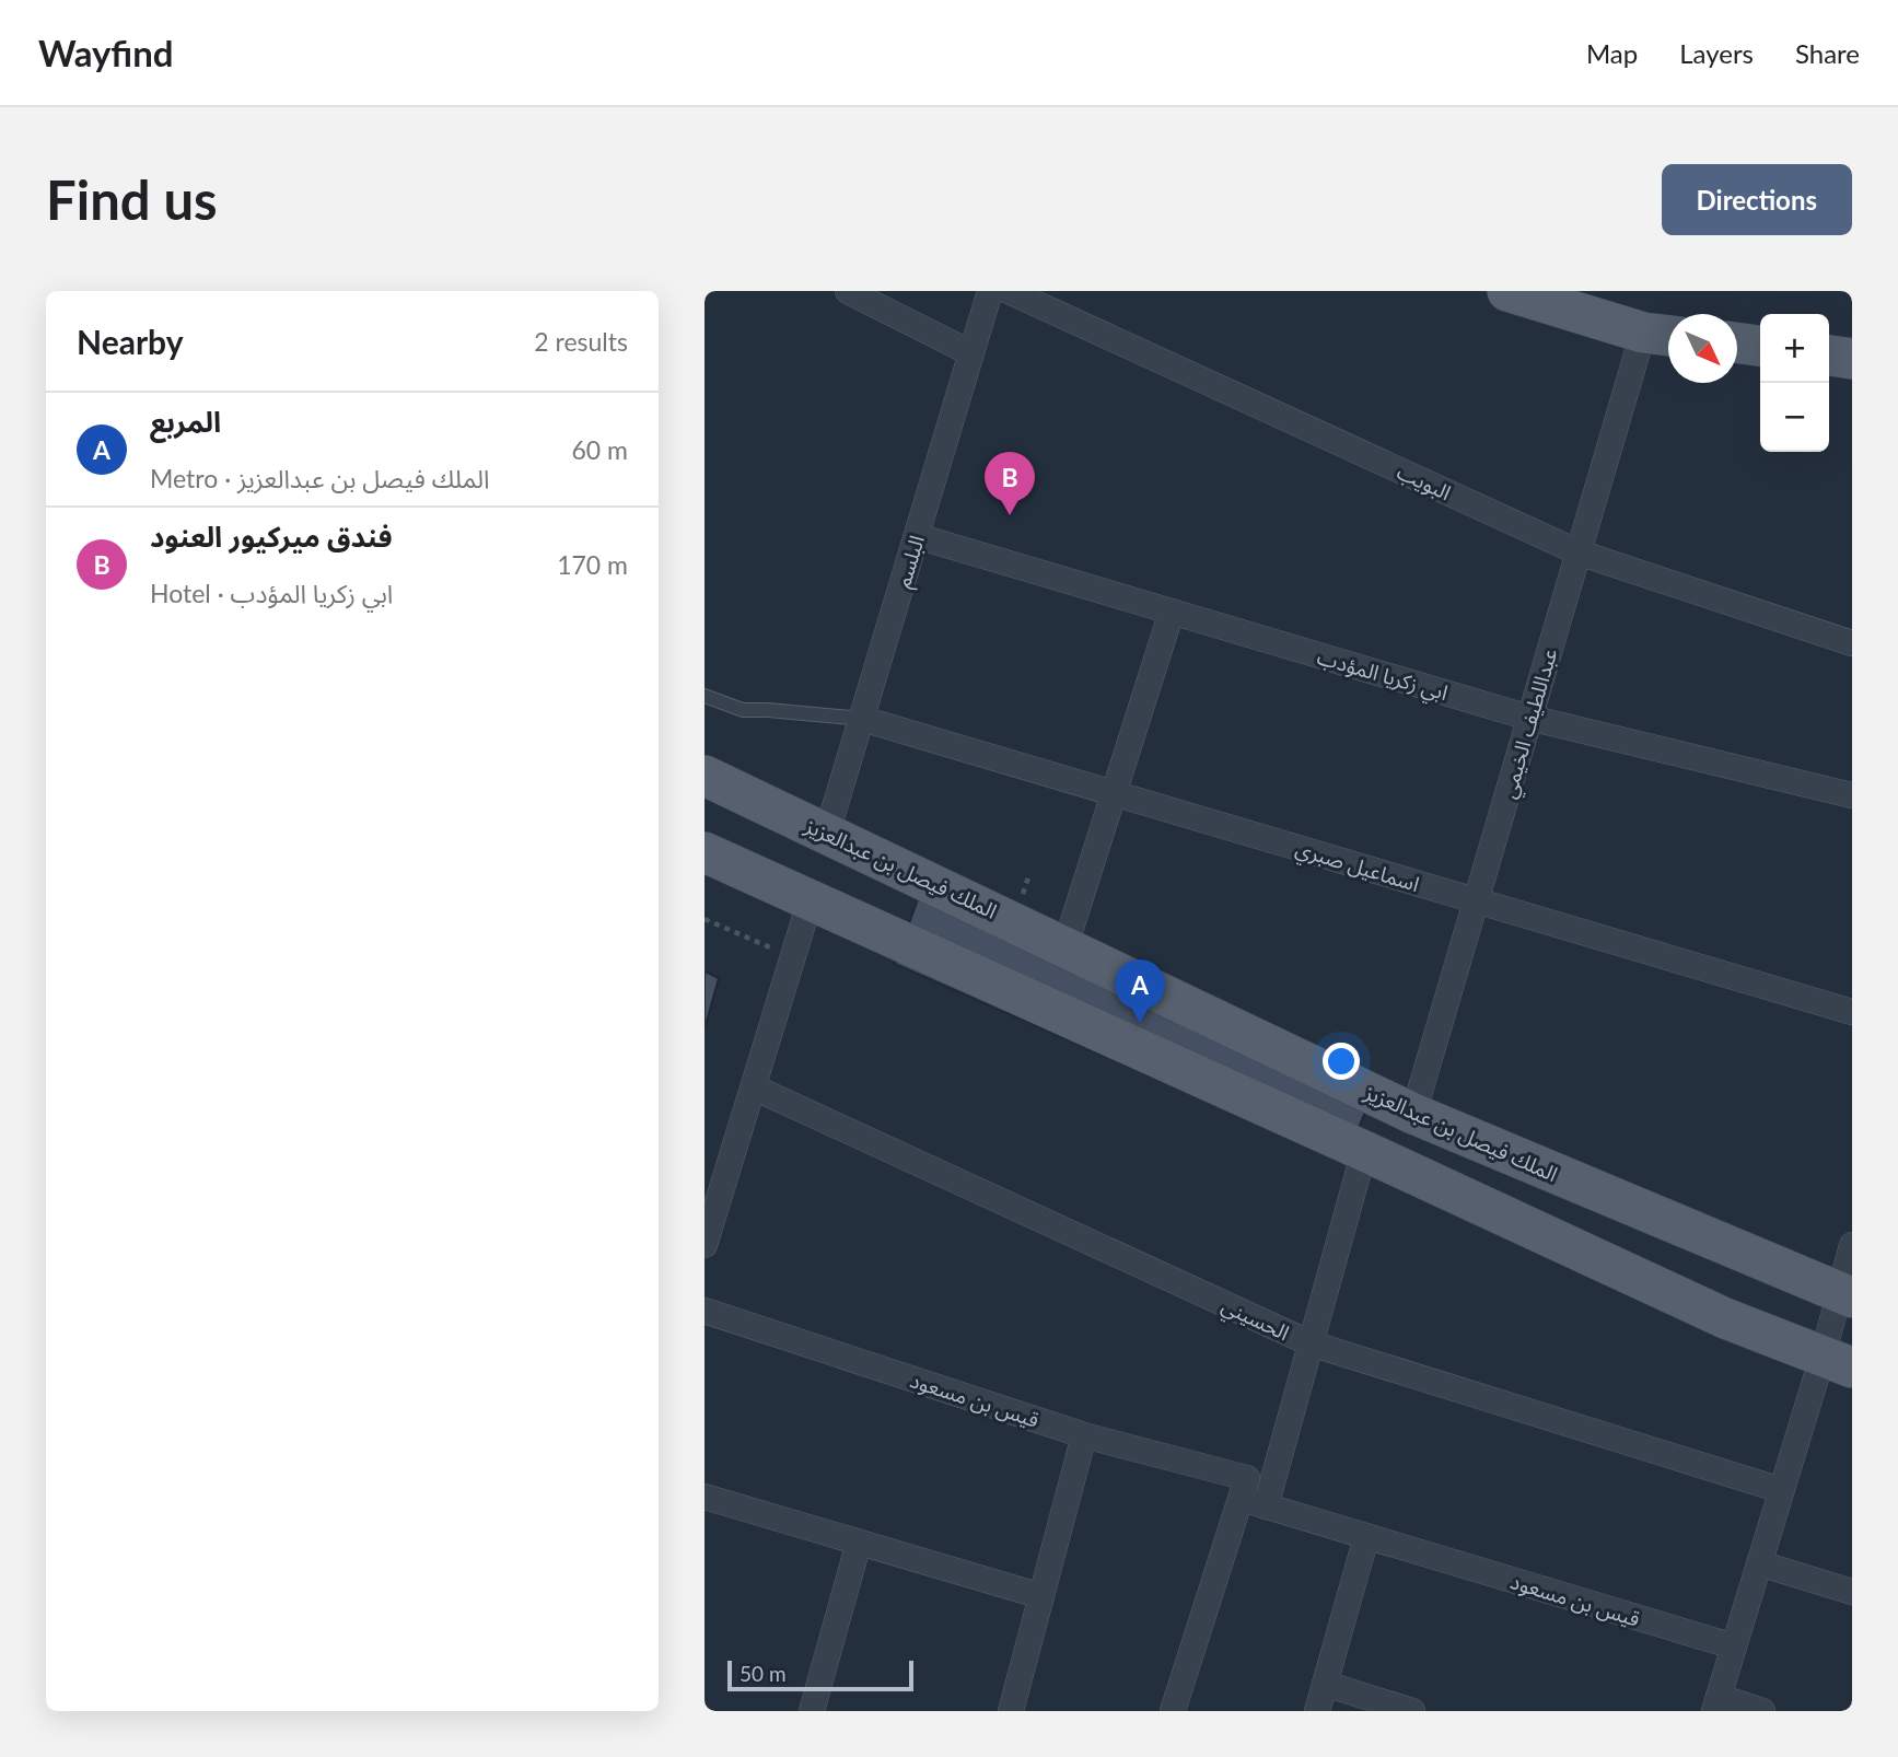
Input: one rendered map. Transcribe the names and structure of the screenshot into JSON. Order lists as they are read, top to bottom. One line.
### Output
{"streets":{"main road":["الملك فيصل بن عبدالعزيز"],"street":["البويب","البلسم","ابي زكريا المؤدب","عبداللطيف الخيمي","اسماعيل صبري","الحسيني","قيس بن مسعود"]},"crossings":[["البويب","عبداللطيف الخيمي"],["البلسم","ابي زكريا المؤدب"],["البلسم","اسماعيل صبري"],["البلسم","الملك فيصل بن عبدالعزيز"],["ابي زكريا المؤدب","عبداللطيف الخيمي"],["عبداللطيف الخيمي","اسماعيل صبري"],["عبداللطيف الخيمي","الملك فيصل بن عبدالعزيز"]],"scale_bar":"50 m","north":"bottom right","page":{"header":"Wayfind","nav":["Map","Layers","Share"],"buttons":"Directions","title":"Find us","heading":["Nearby","2 results"],"map_buttons":["+","−"],"list":[{"mark":"A","name":"المربع","note":"Metro · الملك فيصل بن عبدالعزيز","value":"60 m"},{"mark":"B","name":"فندق ميركيور العنود","note":"Hotel · ابي زكريا المؤدب","value":"170 m"}],"pins":["B","A"],"scale":"50 m"}}
